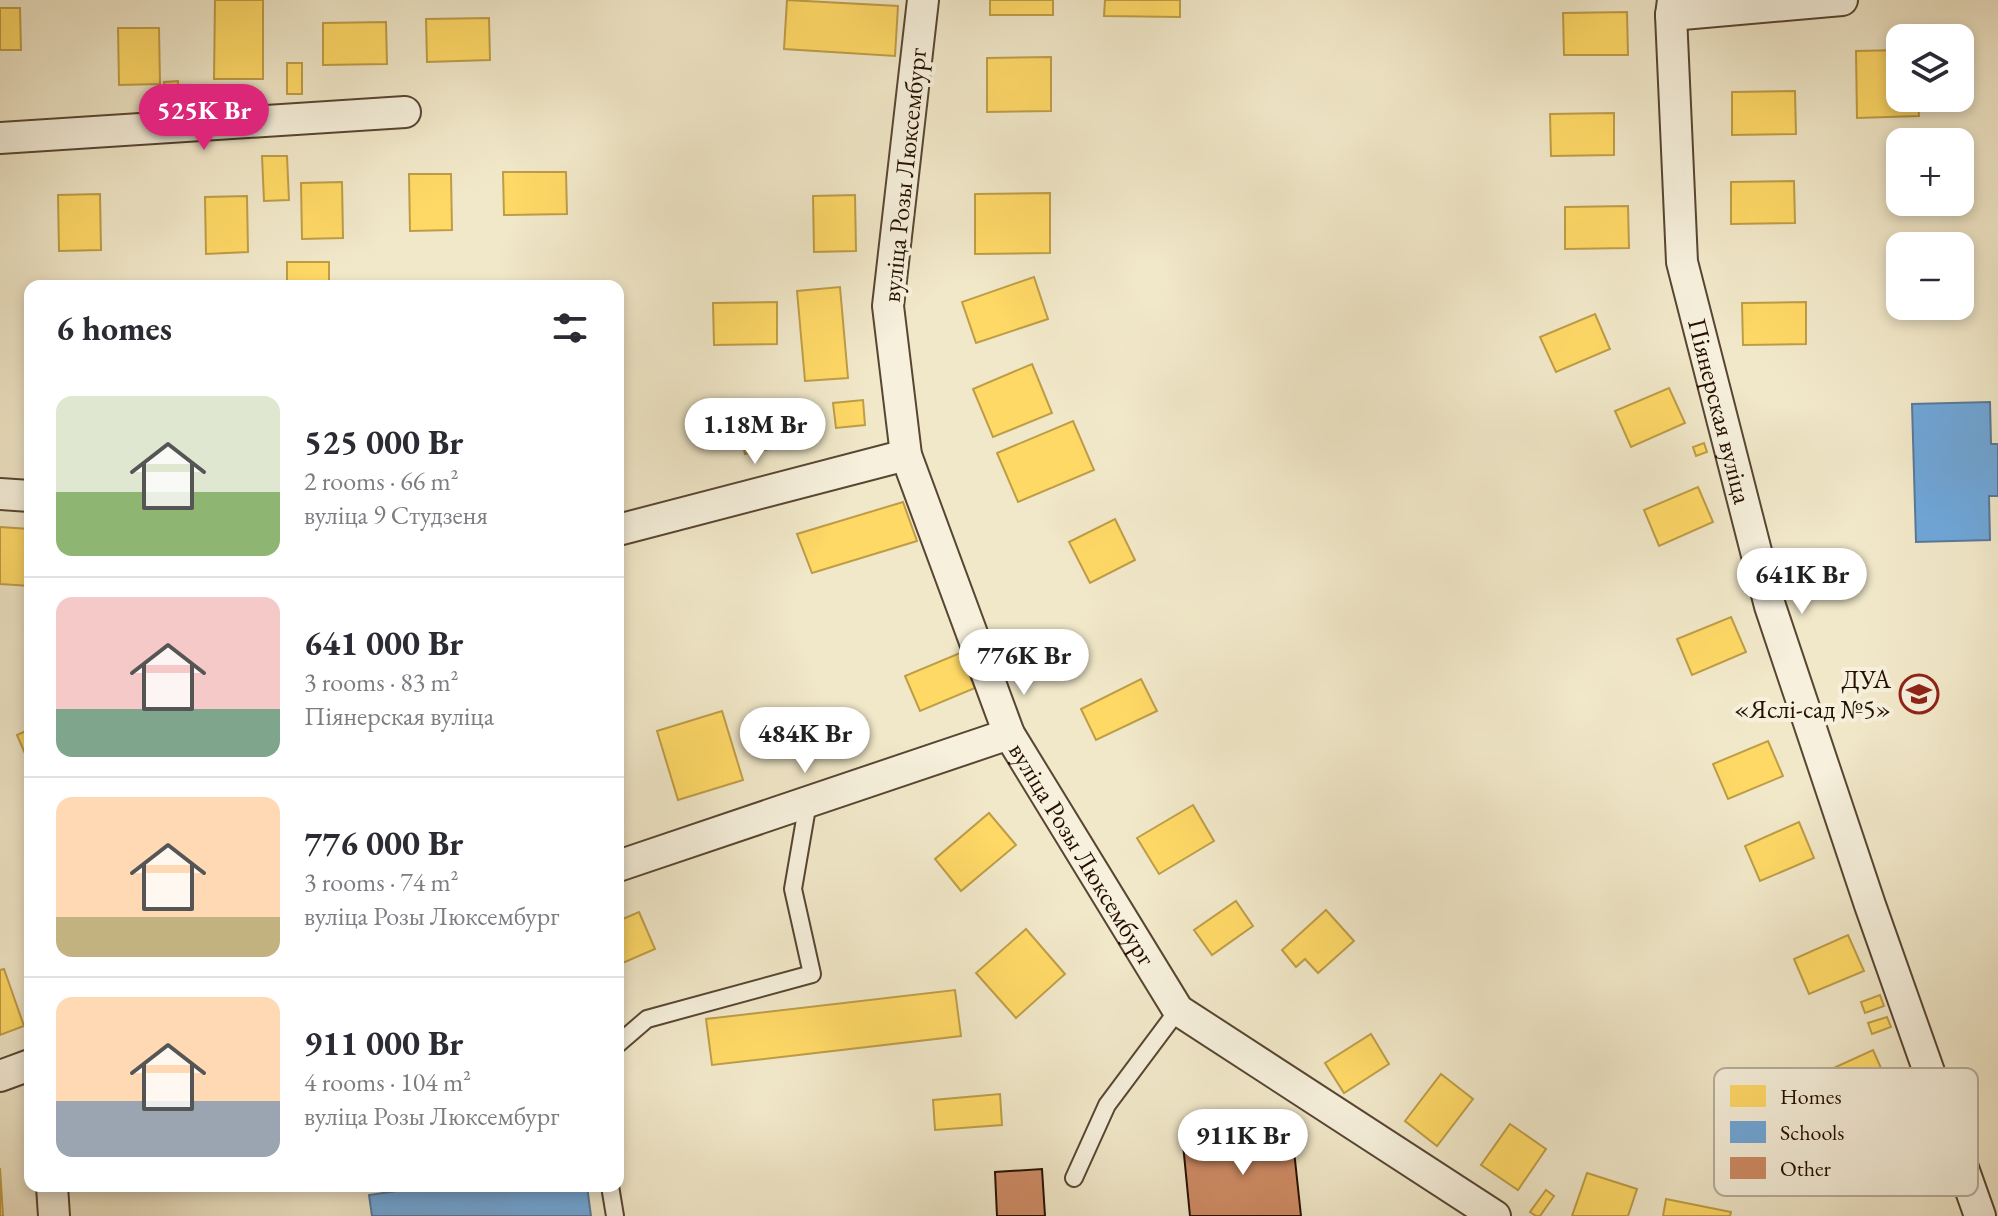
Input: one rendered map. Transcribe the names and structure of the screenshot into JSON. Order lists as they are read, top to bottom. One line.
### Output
{"streets":{"street":["вуліца Розы Люксембург","Піянерская вуліца"]},"places":{"school or university":["ДУА «Яслі-сад №5»"]},"legend":["Homes","Schools","Other"],"page":{"map_buttons":["+","−"],"price":["525K Br","1.18M Br","641K Br","776K Br","484K Br","911K Br"],"heading":"6 homes","list":[{"name":"525 000 Br","note":"2 rooms · 66 m² · вуліца 9 Студзеня"},{"name":"641 000 Br","note":"3 rooms · 83 m² · Піянерская вуліца"},{"name":"776 000 Br","note":"3 rooms · 74 m² · вуліца Розы Люксембург"},{"name":"911 000 Br","note":"4 rooms · 104 m² · вуліца Розы Люксембург"}]}}
